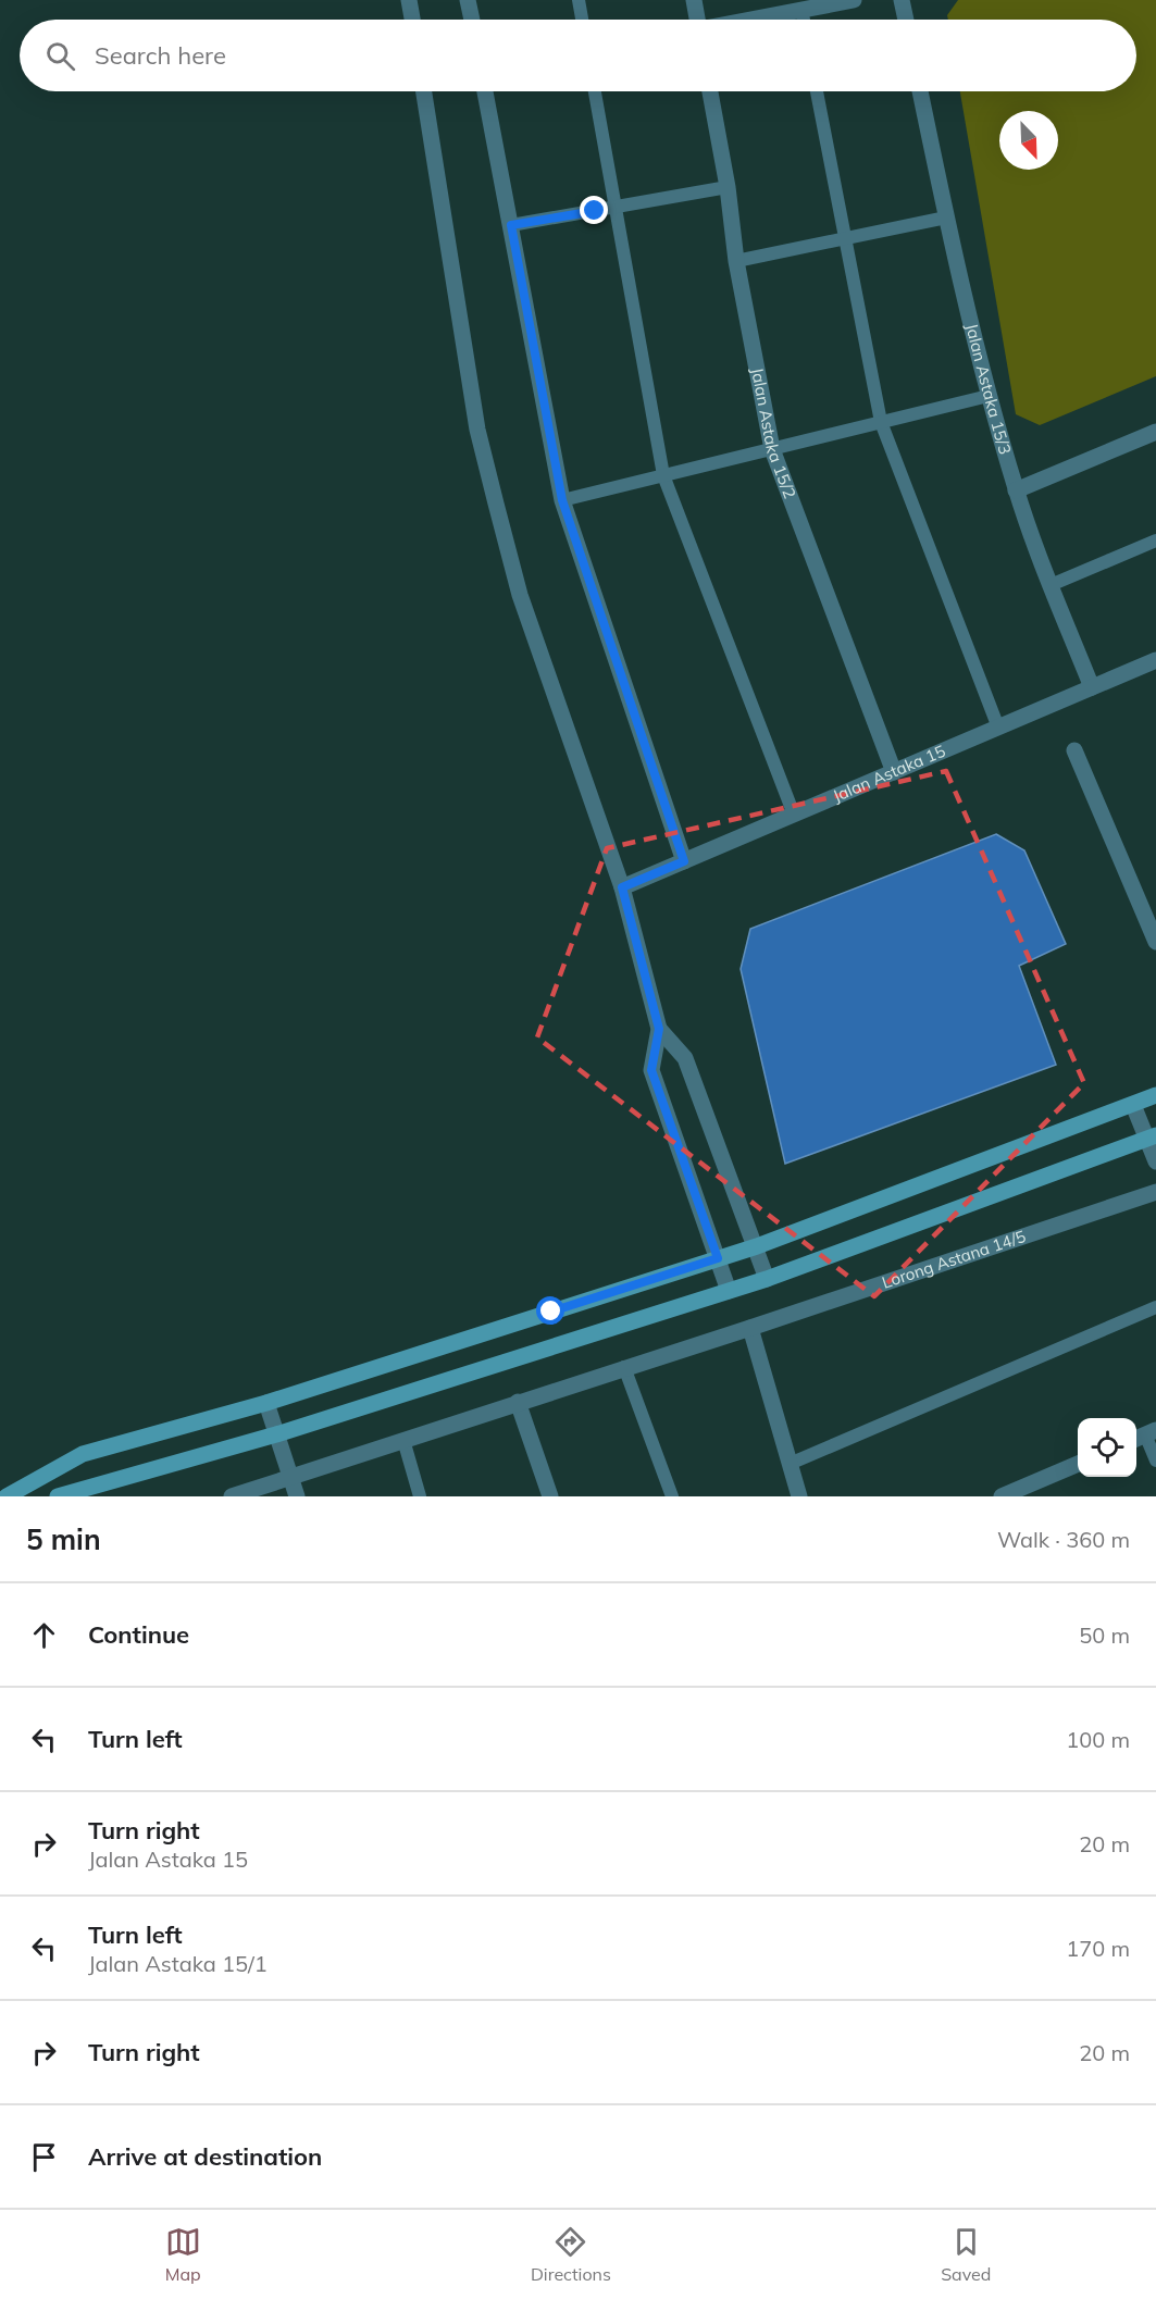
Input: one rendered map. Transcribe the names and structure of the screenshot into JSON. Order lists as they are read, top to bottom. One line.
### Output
{"streets":{"street":["Jalan Astaka 15/3","Jalan Astaka 15/2","Jalan Astaka 15","Lorong Astana 14/5"]},"crossings":[["Jalan Astaka 15/3","Jalan Astaka 15"],["Jalan Astaka 15/2","Jalan Astaka 15"]],"north":"bottom right","page":{"search":"Search here","heading":["5 min","Walk · 360 m"],"list":[["Continue","50 m"],["Turn left","100 m"],["Turn right","Jalan Astaka 15","20 m"],["Turn left","Jalan Astaka 15/1","170 m"],["Turn right","20 m"],"Arrive at destination"],"nav":["Map","Directions","Saved"]}}
